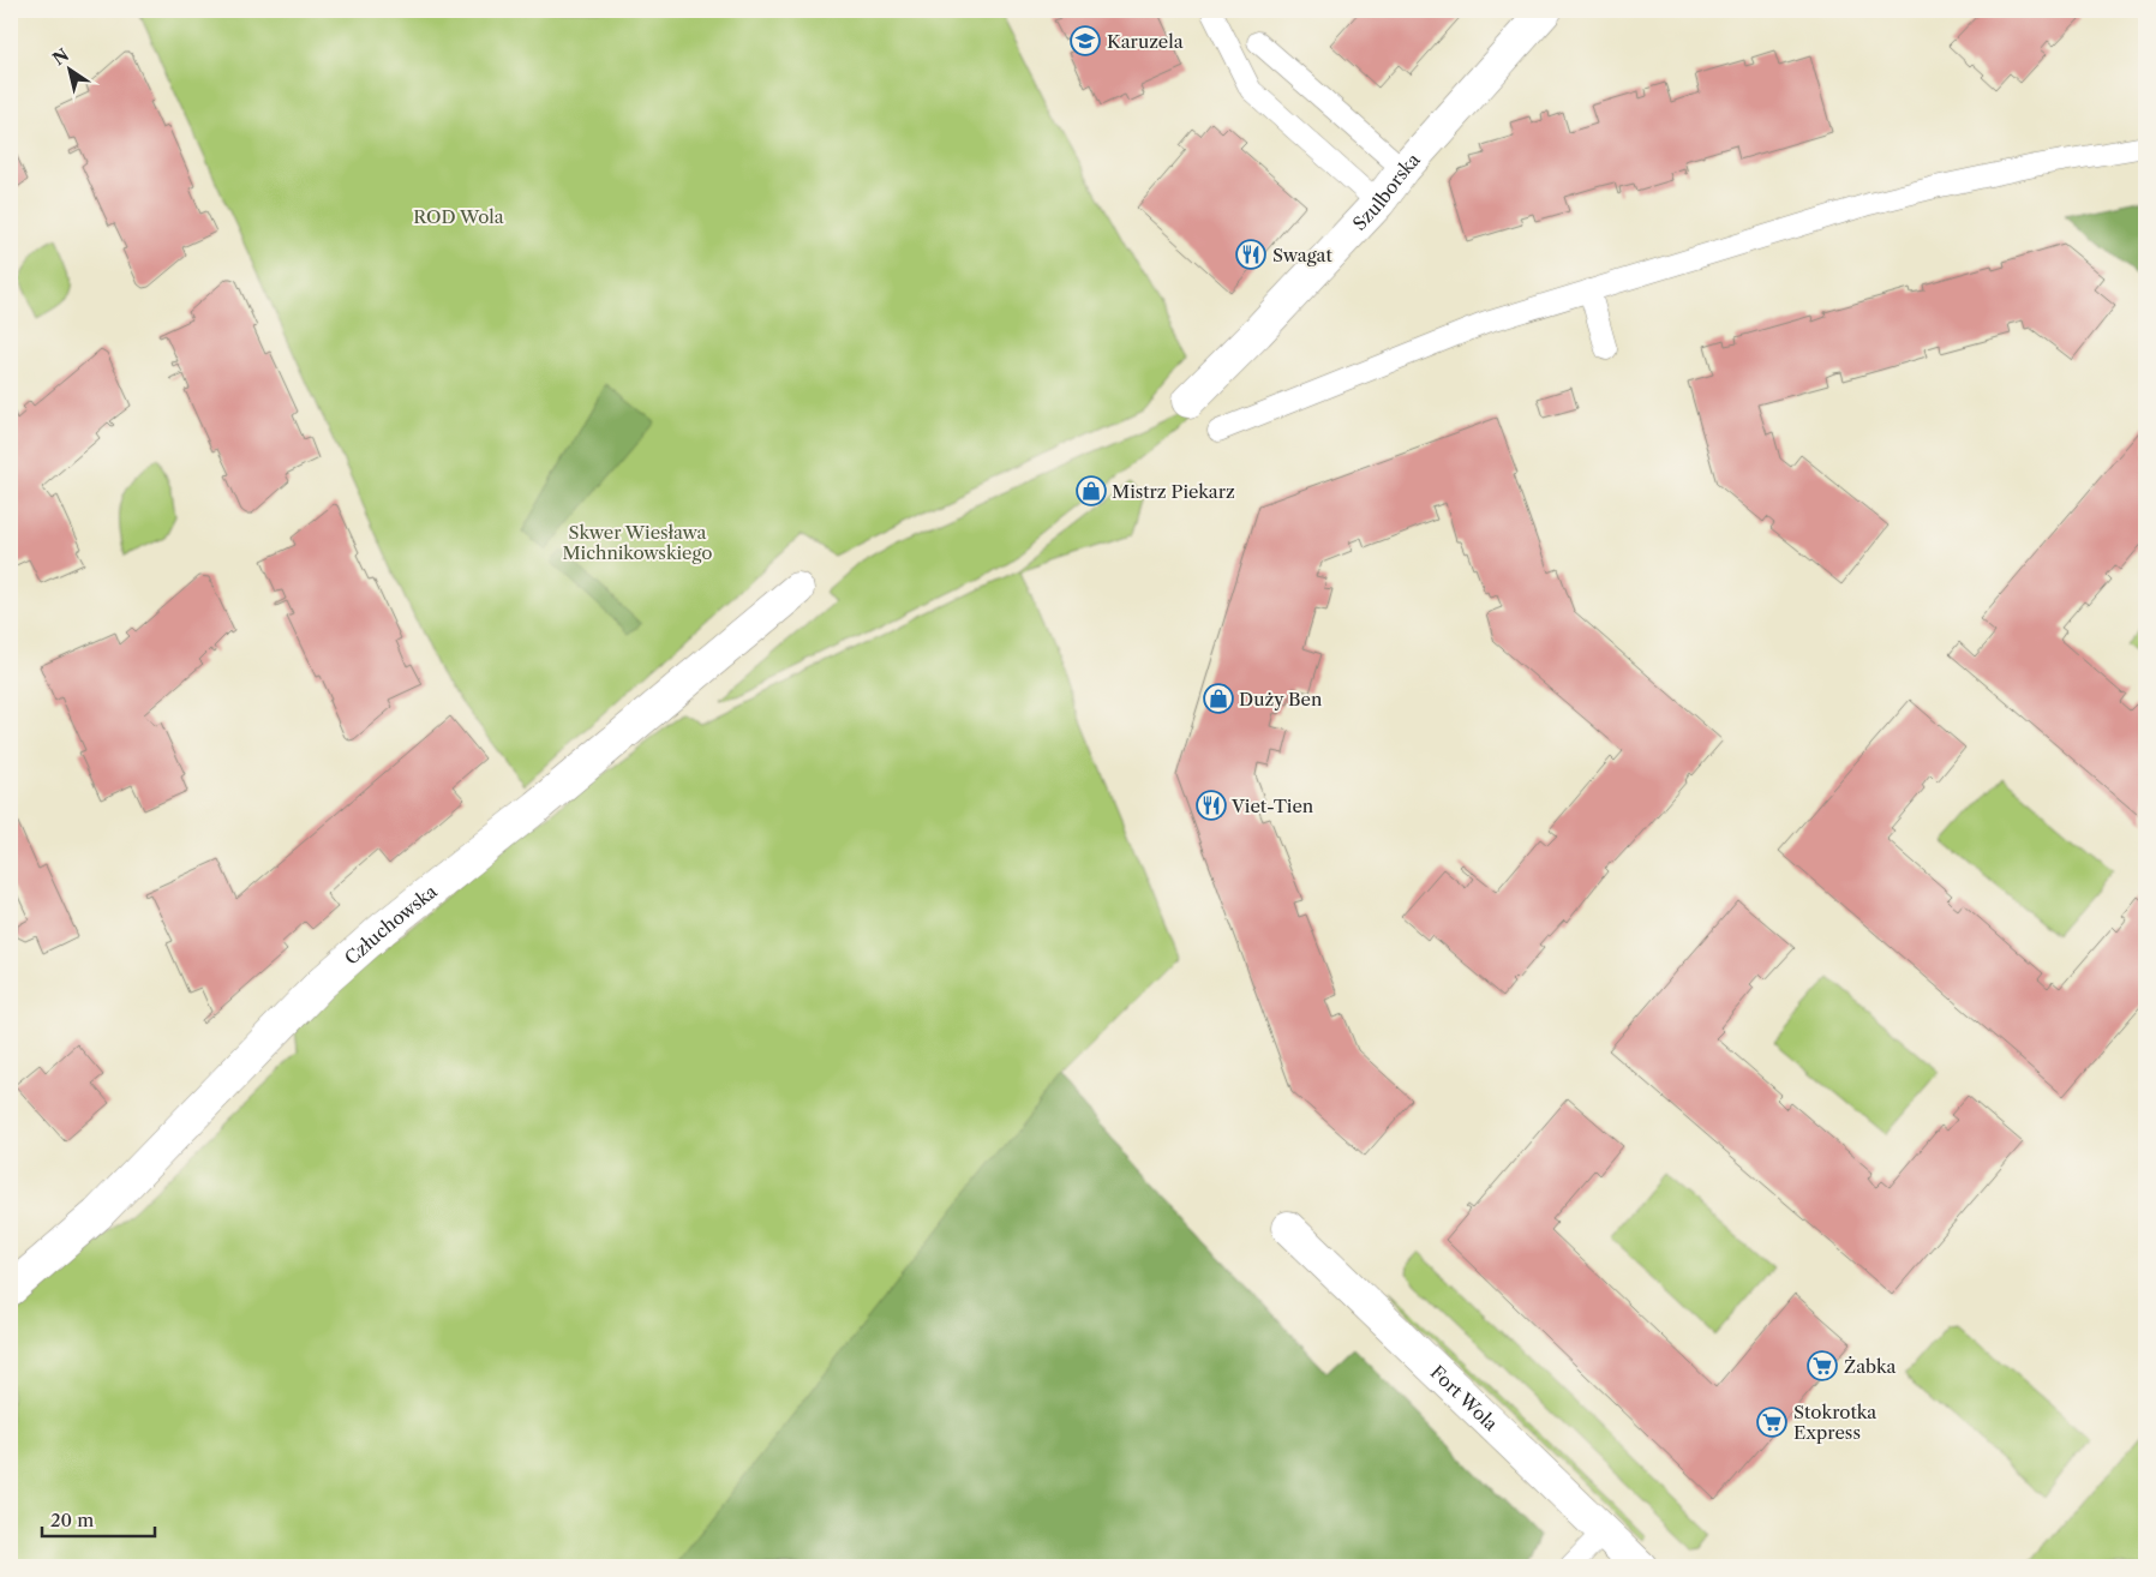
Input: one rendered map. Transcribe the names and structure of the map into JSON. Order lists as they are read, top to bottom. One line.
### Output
{"streets":{"street":["Szulborska","Człuchowska","Fort Wola"]},"parks":["ROD Wola","Skwer Wiesława Michnikowskiego"],"places":{"school or university":["Karuzela"],"restaurant":["Swagat","Viet-Tien"],"shop":["Mistrz Piekarz","Duży Ben"],"supermarket":["Żabka","Stokrotka Express"]},"scale_bar":"20 m","north":"top left"}
